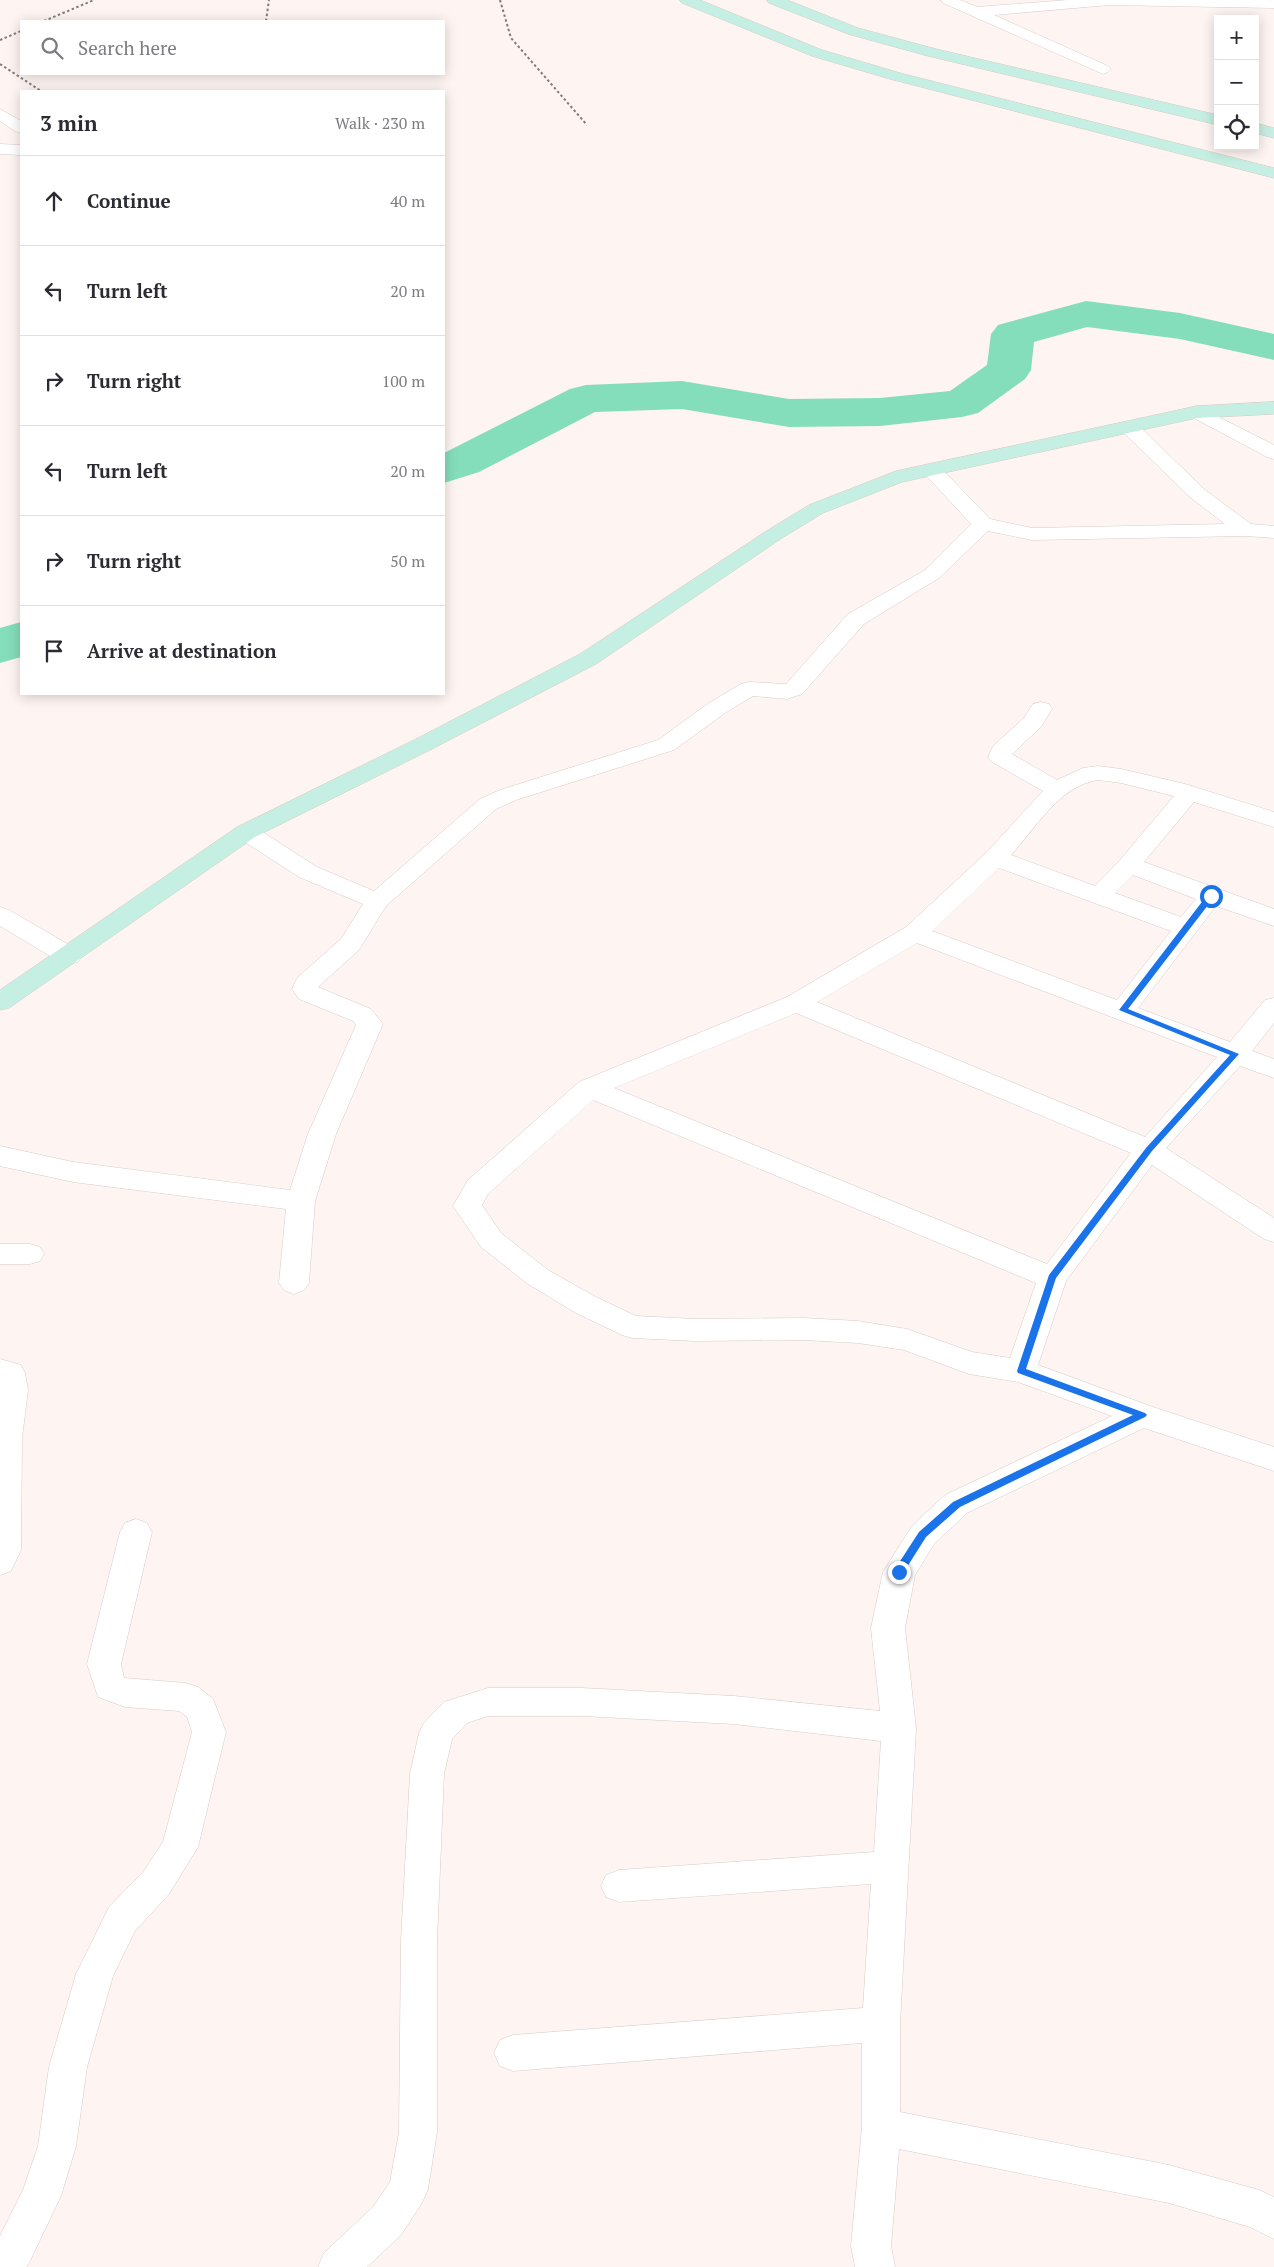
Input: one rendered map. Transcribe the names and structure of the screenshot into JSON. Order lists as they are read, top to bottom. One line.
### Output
{"page":{"map_buttons":["+","−"],"search":"Search here","heading":["3 min","Walk · 230 m"],"list":[["Continue","40 m"],["Turn left","20 m"],["Turn right","100 m"],["Turn left","20 m"],["Turn right","50 m"],"Arrive at destination"]}}
